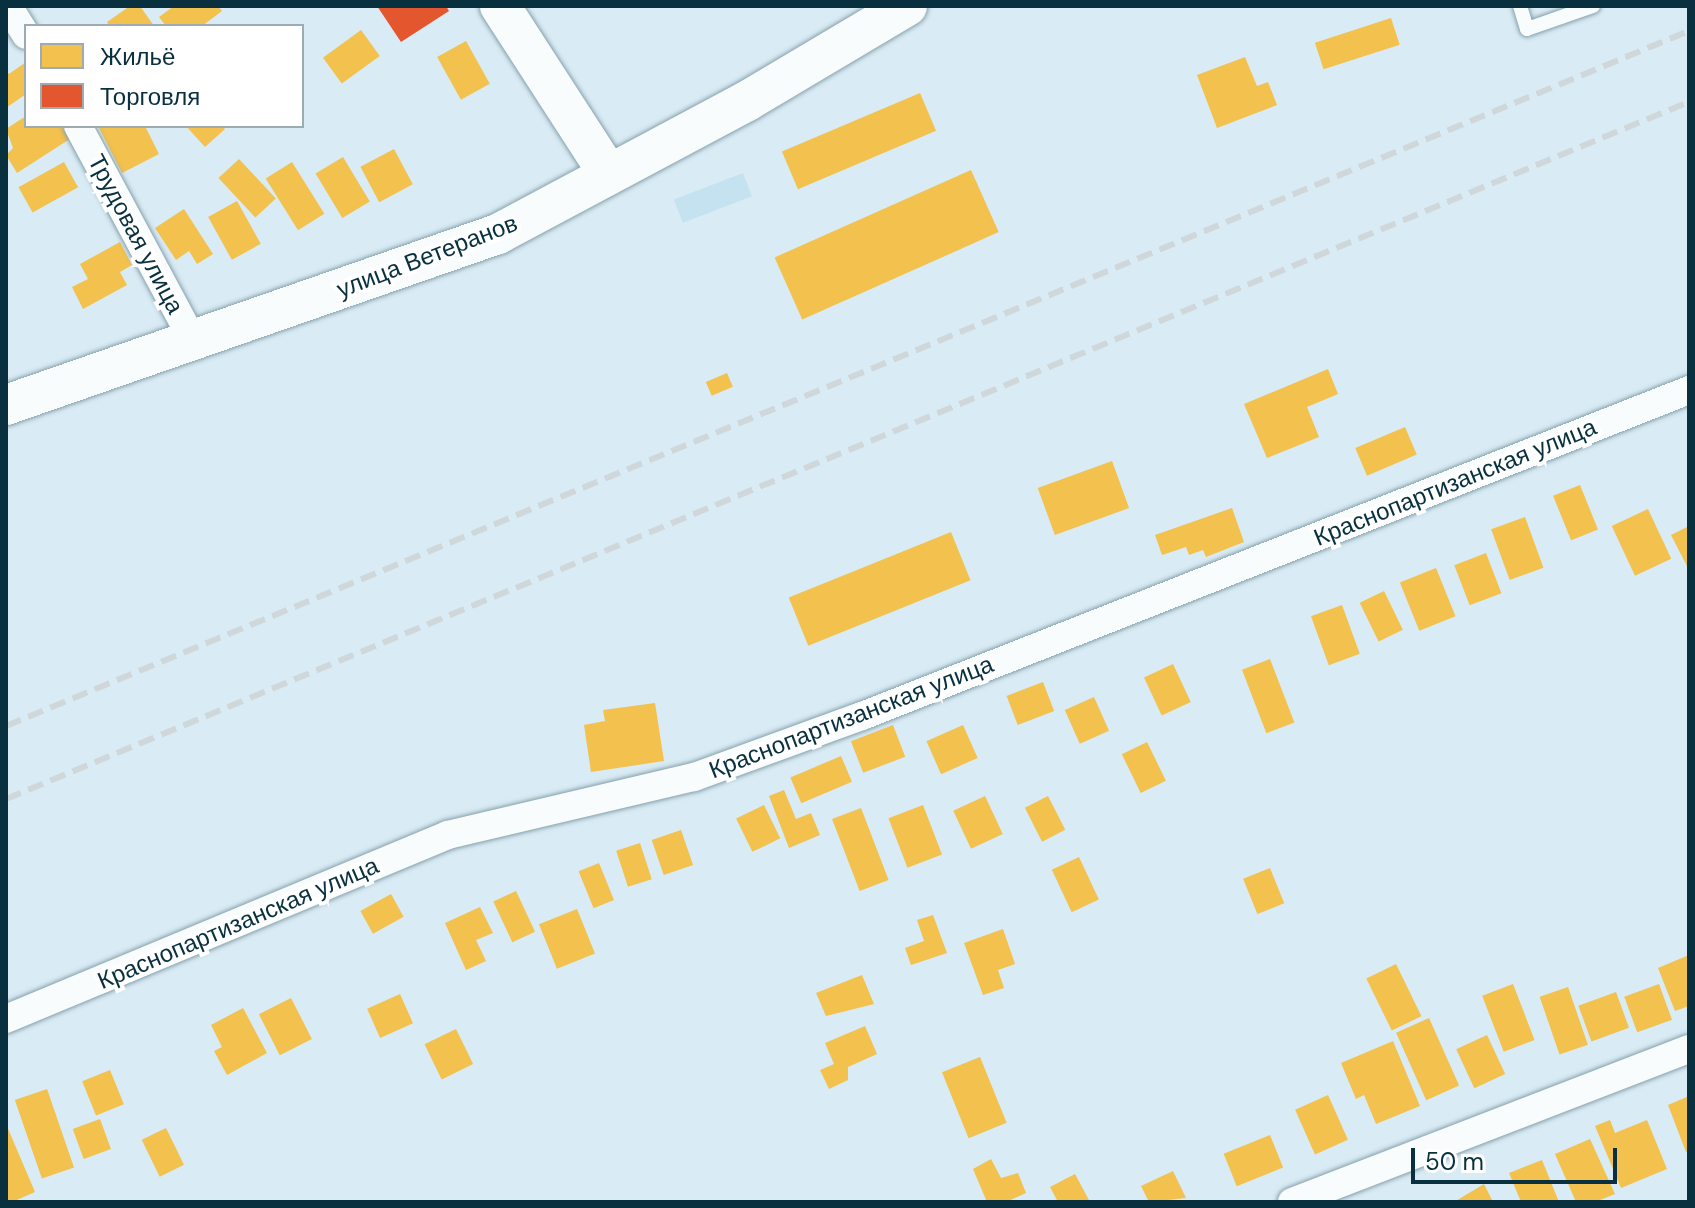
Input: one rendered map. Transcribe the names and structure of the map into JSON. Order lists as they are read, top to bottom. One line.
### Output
{"streets":{"main road":["улица Ветеранов"],"street":["Трудовая улица","Краснопартизанская улица"]},"crossings":[["Трудовая улица","улица Ветеранов"]],"legend":["Жильё","Торговля"],"scale_bar":"50 m"}
